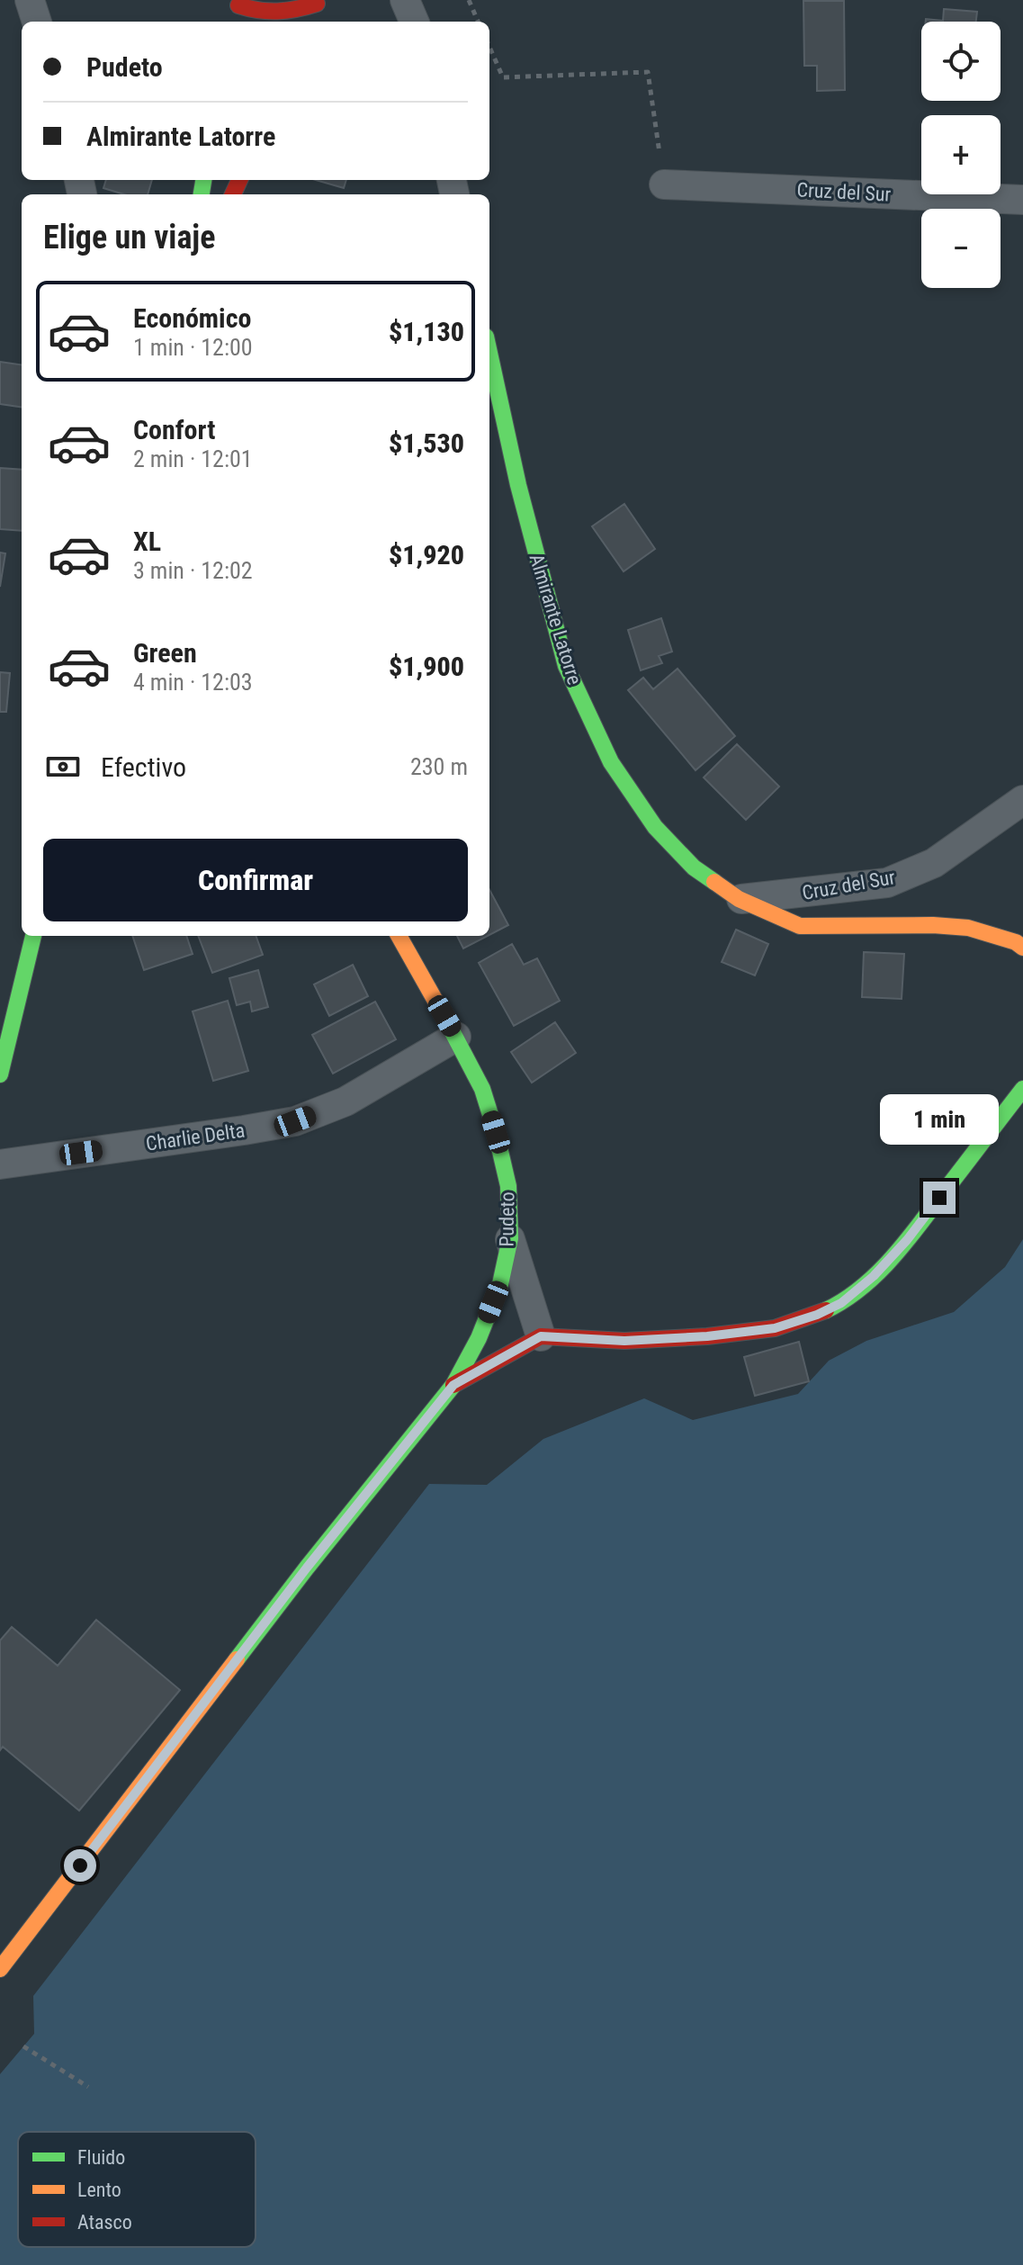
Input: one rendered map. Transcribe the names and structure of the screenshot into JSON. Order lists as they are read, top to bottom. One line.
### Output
{"streets":{"street":["Cruz del Sur","Almirante Latorre","Charlie Delta","Pudeto"]},"crossings":[["Cruz del Sur","Almirante Latorre"],["Charlie Delta","Pudeto"]],"legend":["Fluido","Lento","Atasco"],"page":{"map_buttons":["+","−"],"banner":["Pudeto","Almirante Latorre"],"heading":"Elige un viaje","list":[{"name":"Económico","note":"1 min · 12:00","value":"$1,130"},{"name":"Confort","note":"2 min · 12:01","value":"$1,530"},{"name":"XL","note":"3 min · 12:02","value":"$1,920"},{"name":"Green","note":"4 min · 12:03","value":"$1,900"}],"pay":["Efectivo","230 m"],"buttons":"Confirmar","bubble":"1 min"}}
